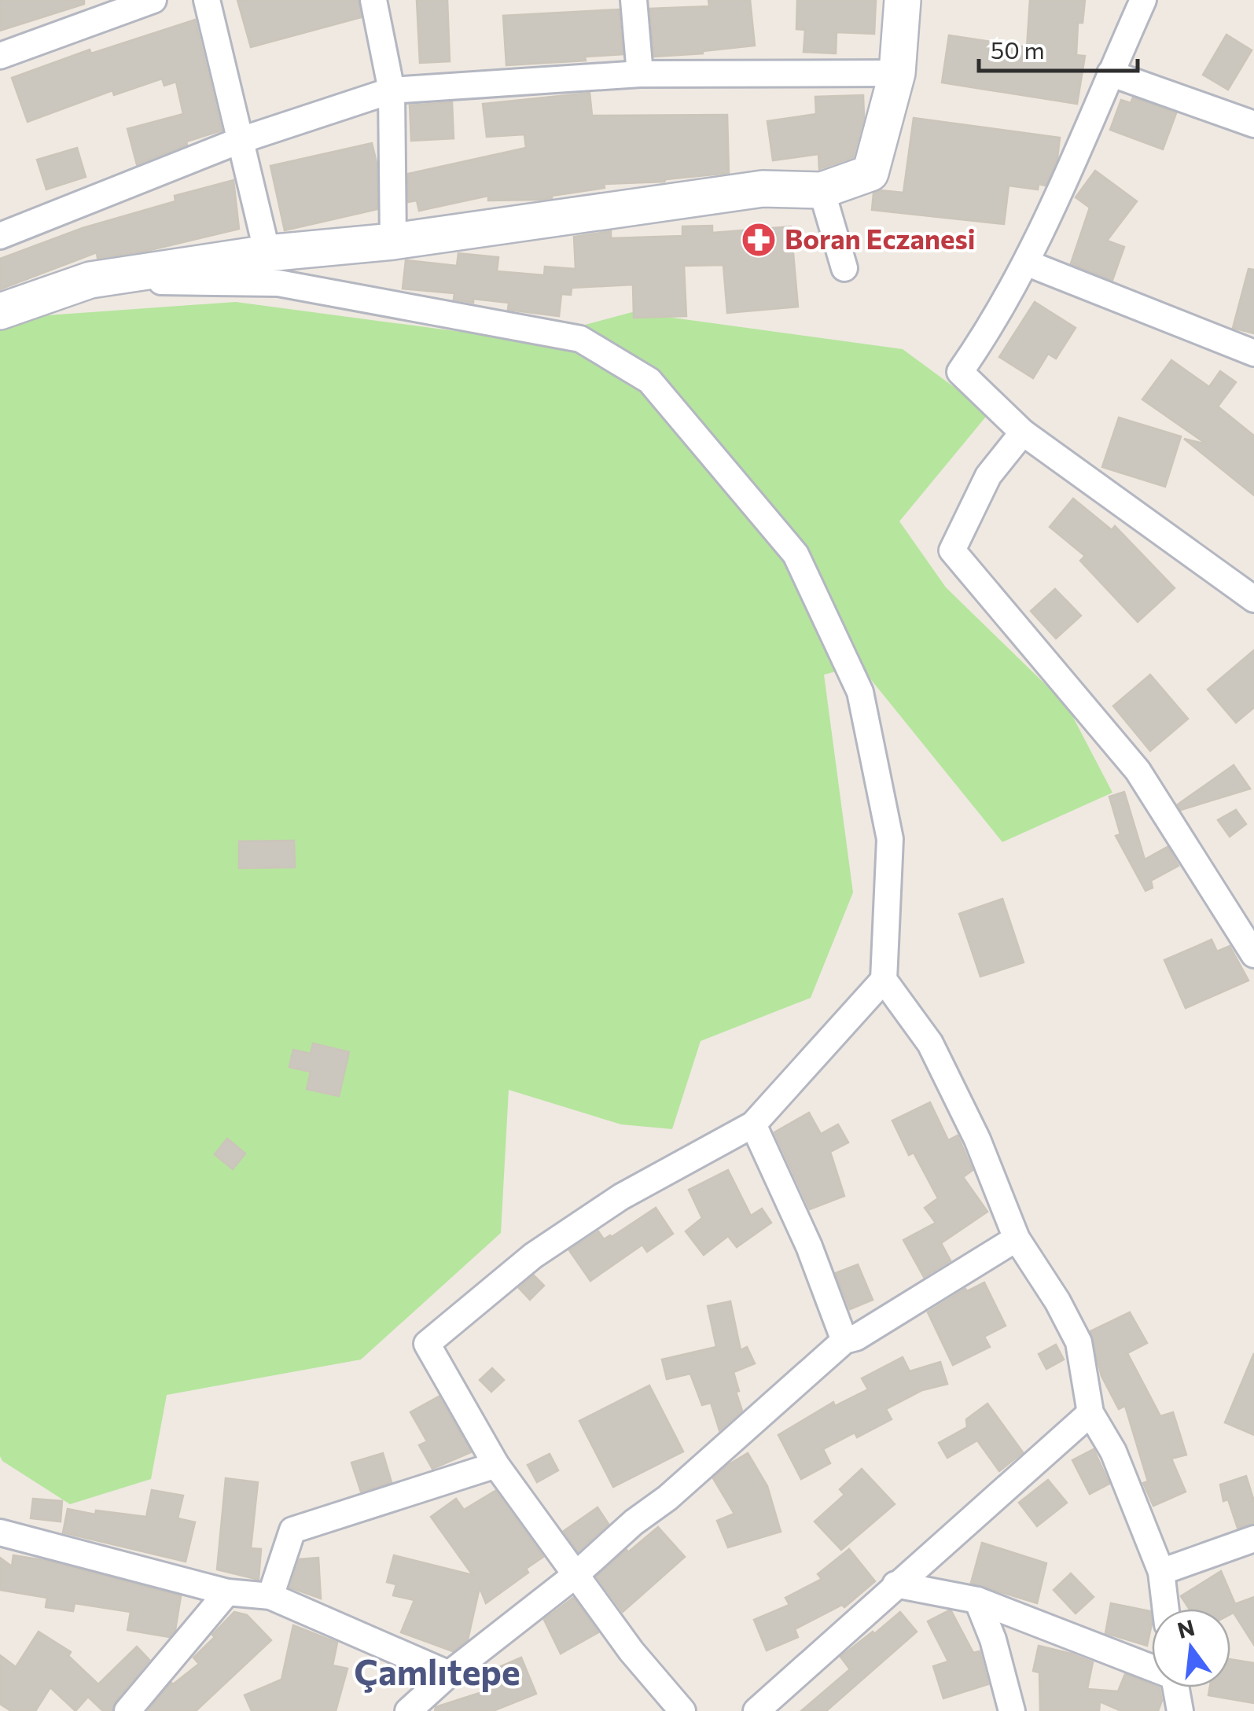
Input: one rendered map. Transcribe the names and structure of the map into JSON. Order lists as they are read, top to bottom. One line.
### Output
{"districts":["Çamlıtepe"],"places":{"pharmacy":["Boran Eczanesi"]},"scale_bar":"50 m","north":"top"}
